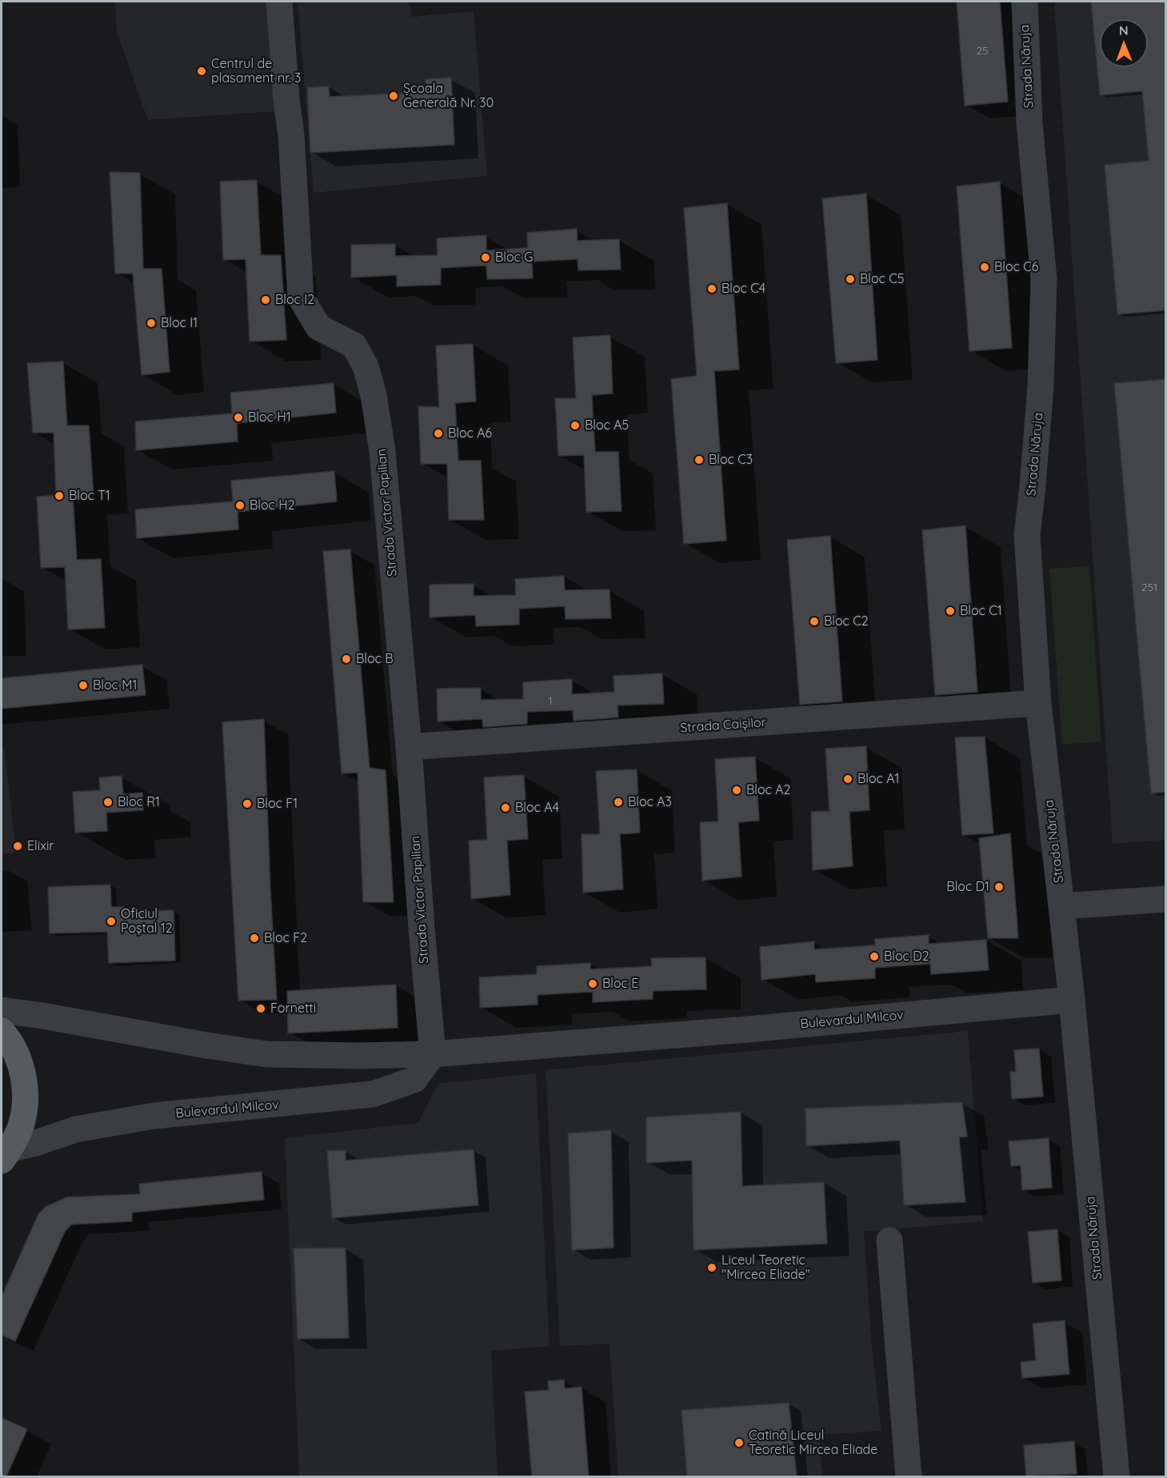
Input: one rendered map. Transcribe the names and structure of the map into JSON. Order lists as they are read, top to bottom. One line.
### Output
{"streets":{"street":["Strada Năruja","Strada Victor Papilian","Strada Caișilor","Bulevardul Milcov"]},"crossings":[["Strada Năruja","Strada Caișilor"],["Strada Năruja","Bulevardul Milcov"],["Strada Victor Papilian","Strada Caișilor"],["Strada Victor Papilian","Bulevardul Milcov"]],"places":["Centrul de plasament nr. 3","Școala Generală Nr. 30","Bloc G","Bloc C6","Bloc C5","Bloc C4","Bloc I2","Bloc I1","Bloc H1","Bloc A5","Bloc A6","Bloc C3","Bloc T1","Bloc H2","Bloc C1","Bloc C2","Bloc B","Bloc M1","Bloc A1","Bloc A2","Bloc R1","Bloc A3","Bloc F1","Bloc A4","Elixir","Bloc D1","Oficiul Poștal 12","Bloc F2","Bloc D2","Bloc E","Fornetti","Liceul Teoretic \"Mircea Eliade\"","Catină Liceul Teoretic Mircea Eliade"],"house_numbers":["25","251","1"],"north":"top"}
